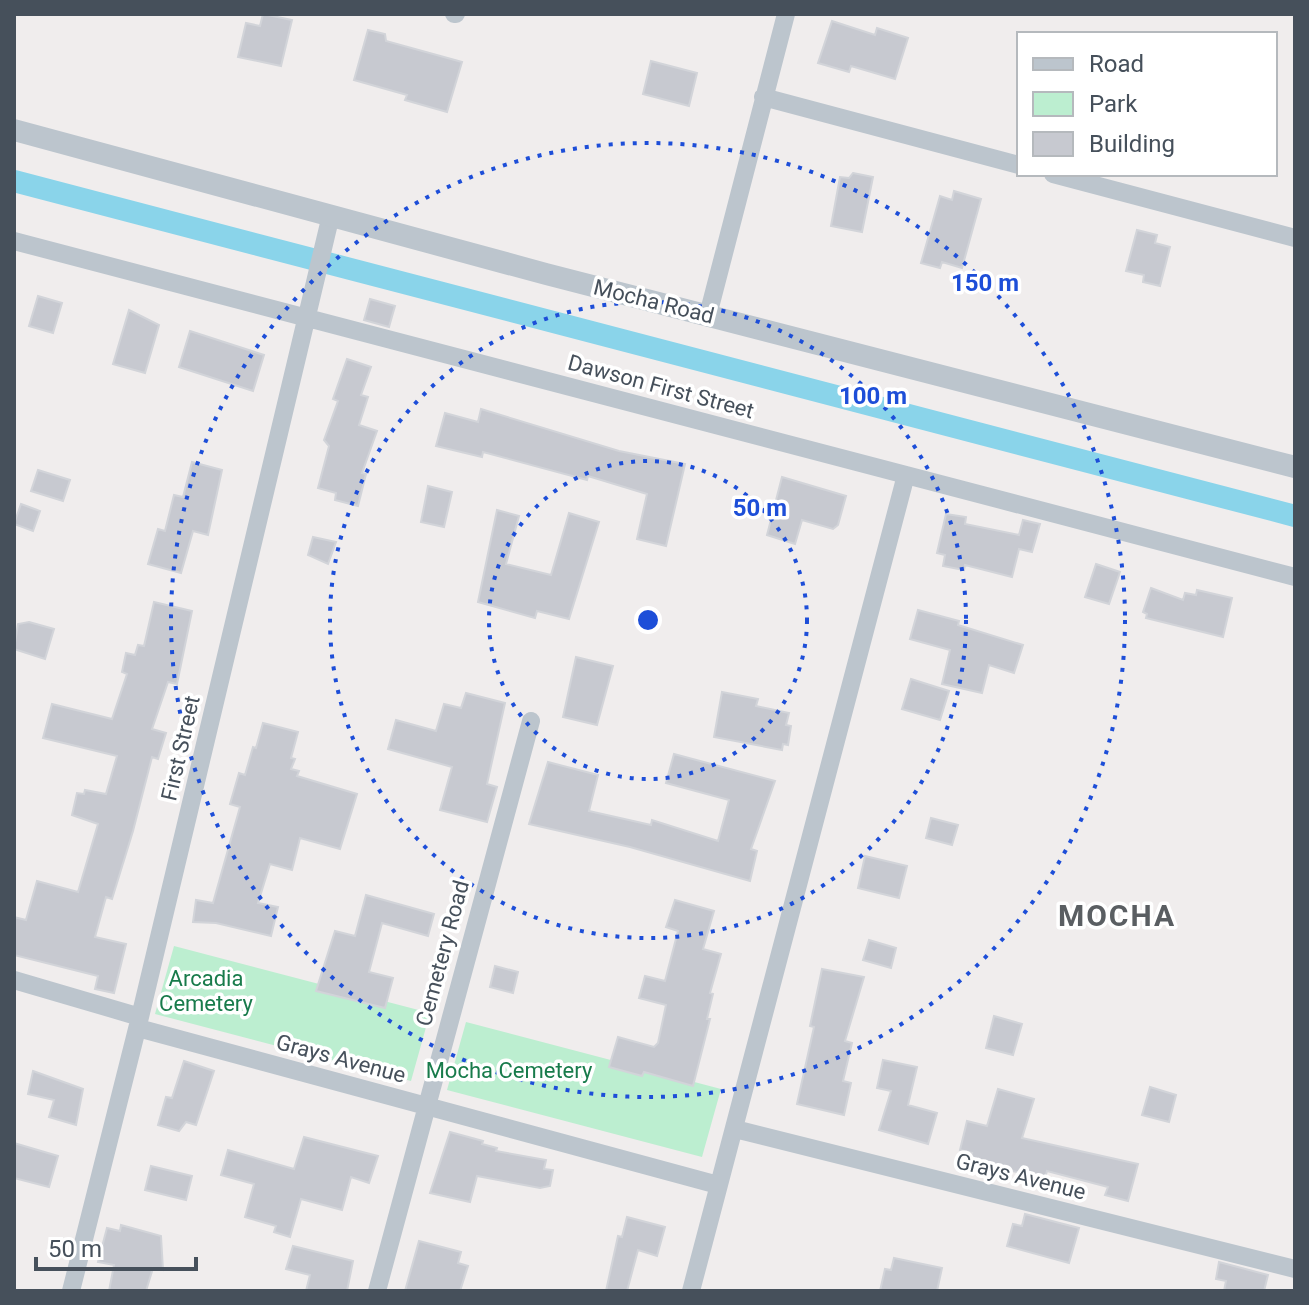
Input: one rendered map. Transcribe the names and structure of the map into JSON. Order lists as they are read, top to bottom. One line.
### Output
{"streets":{"street":["Mocha Road","Dawson First Street","First Street","Cemetery Road","Grays Avenue"]},"crossings":[["Mocha Road","First Street"],["Dawson First Street","First Street"],["First Street","Grays Avenue"],["Cemetery Road","Grays Avenue"]],"districts":["MOCHA"],"parks":["Arcadia Cemetery","Mocha Cemetery"],"legend":["Road","Park","Building"],"scale_bar":"50 m","rings":["150 m","100 m","50 m"]}
